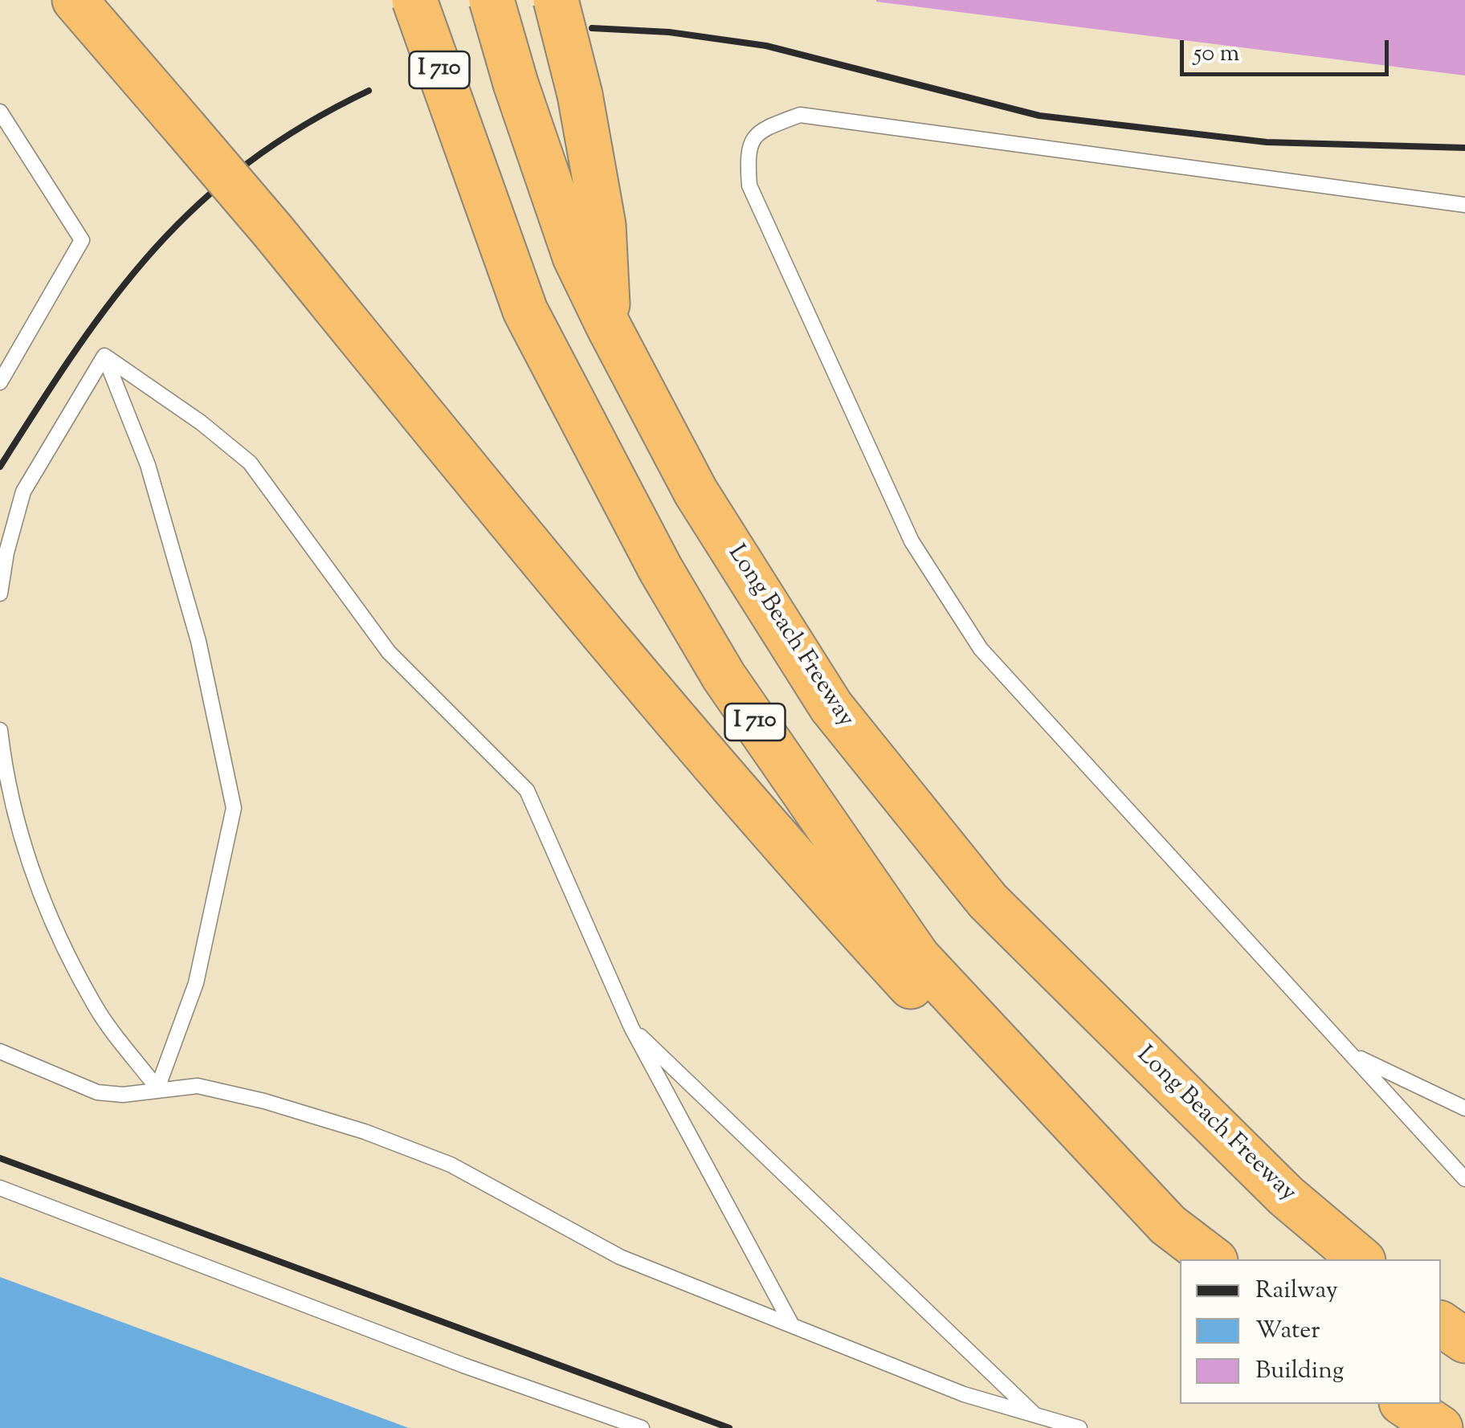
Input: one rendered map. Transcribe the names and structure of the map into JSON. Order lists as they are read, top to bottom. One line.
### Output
{"streets":{"highway":["I 710","Long Beach Freeway"]},"legend":["Railway","Water","Building"],"scale_bar":"50 m"}
